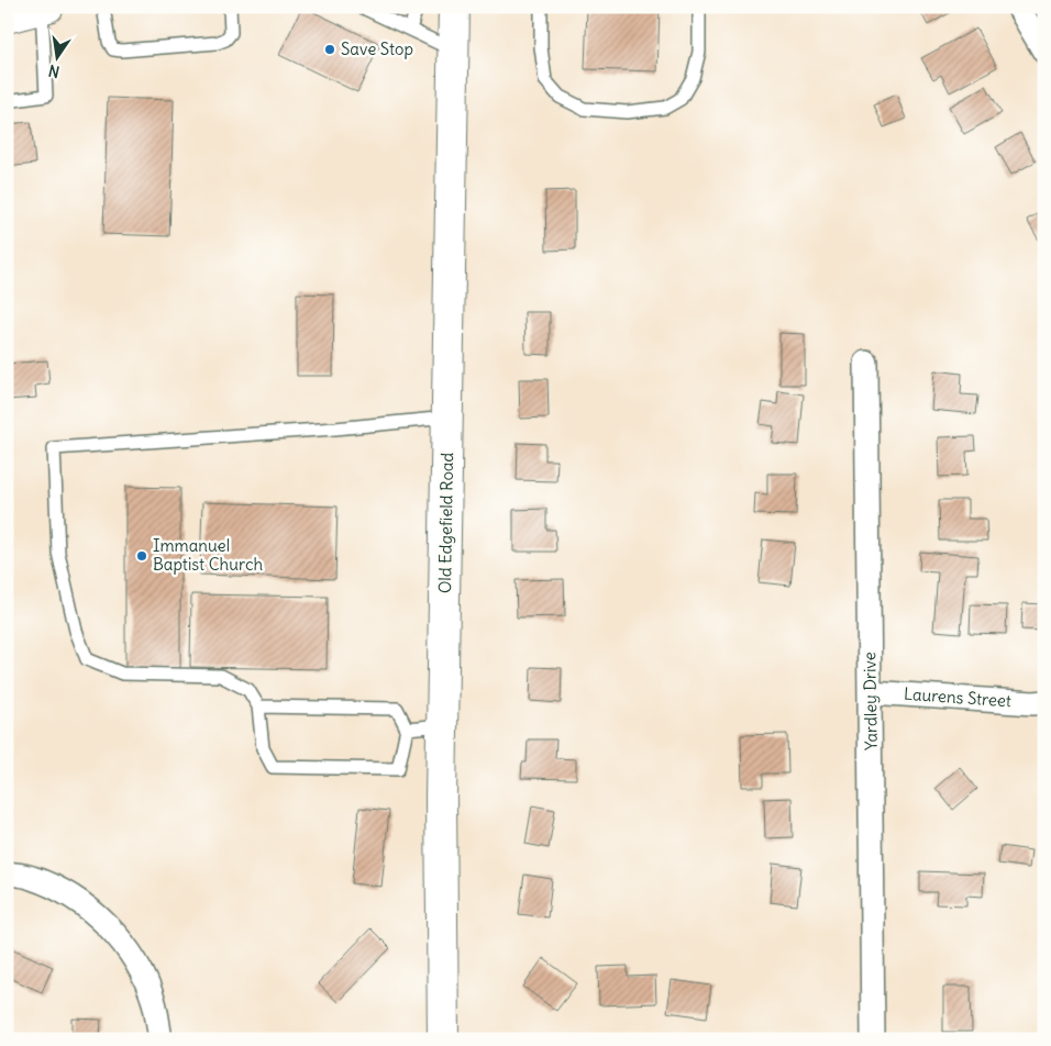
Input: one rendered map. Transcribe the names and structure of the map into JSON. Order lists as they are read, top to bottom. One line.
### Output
{"streets":{"street":["Old Edgefield Road","Laurens Street","Yardley Drive"]},"crossings":[["Laurens Street","Yardley Drive"]],"places":["Save Stop","Immanuel Baptist Church"],"north":"bottom"}
